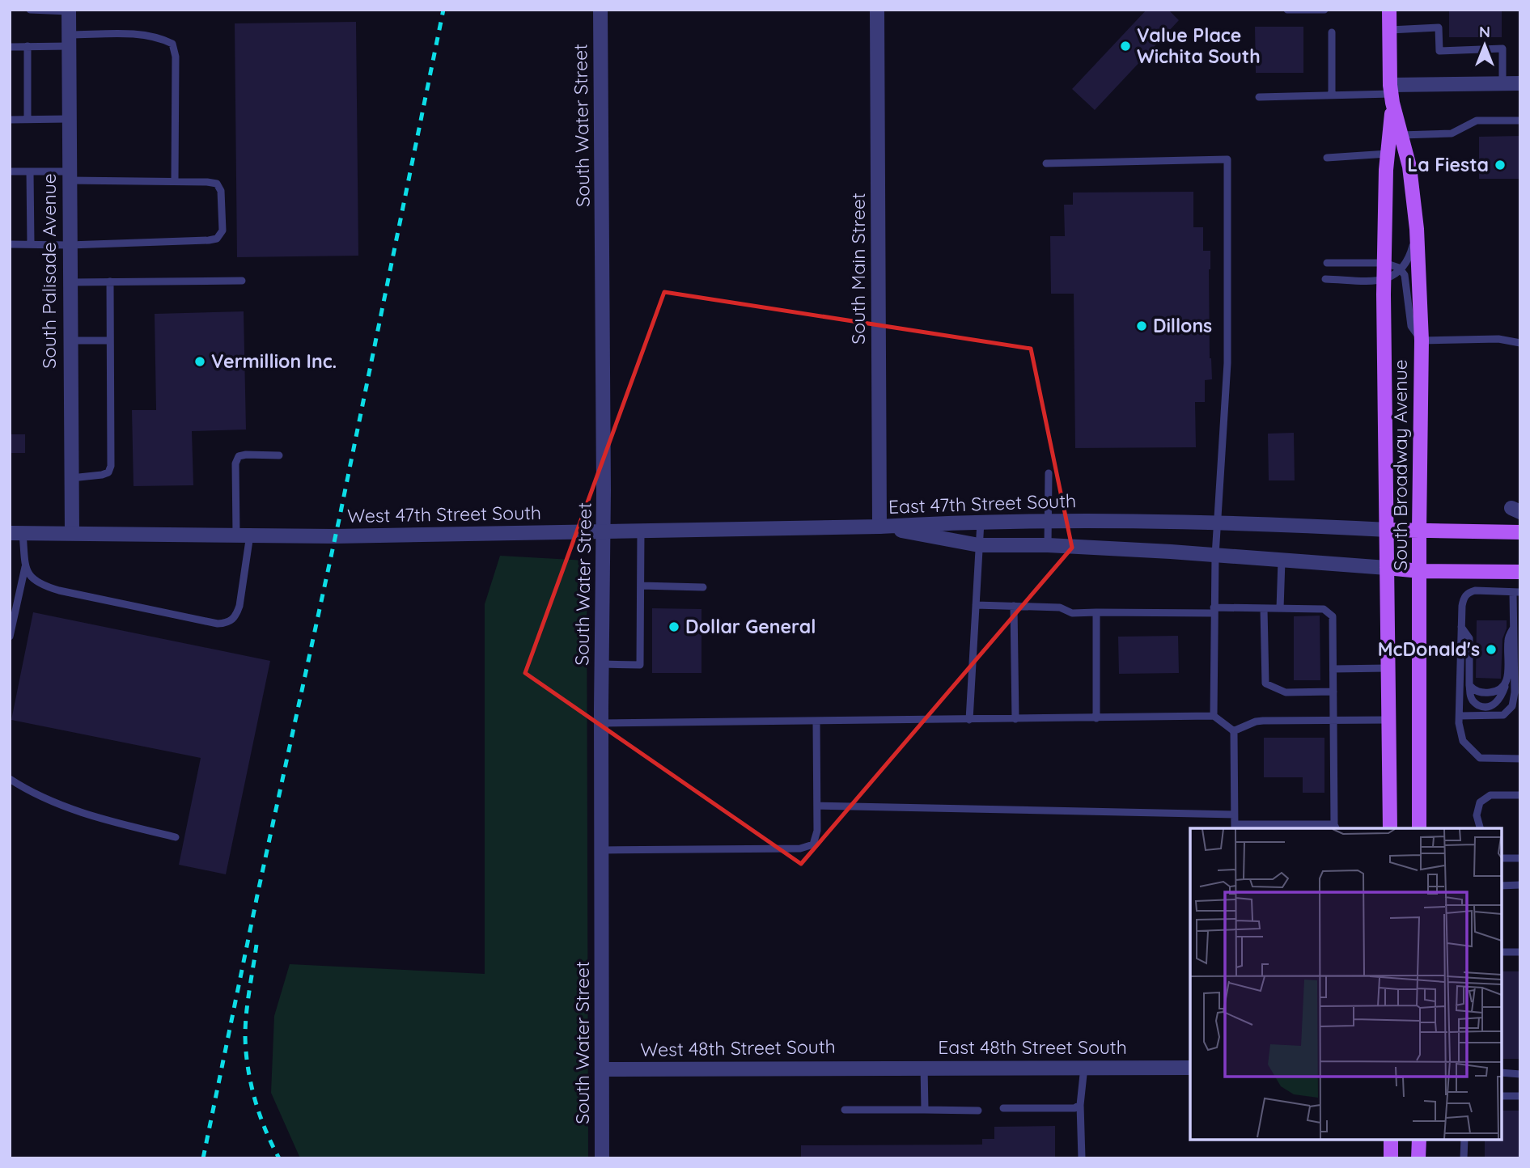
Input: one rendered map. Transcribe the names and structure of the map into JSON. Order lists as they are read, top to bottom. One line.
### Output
{"streets":{"main road":["South Broadway Avenue","East 47th Street South"],"street":["South Water Street","South Main Street","South Palisade Avenue","West 47th Street South","East 48th Street South","West 48th Street South"]},"crossings":[["South Water Street","West 47th Street South"],["South Water Street","West 48th Street South"],["South Main Street","East 47th Street South"],["South Main Street","West 47th Street South"],["South Palisade Avenue","West 47th Street South"],["South Broadway Avenue","East 47th Street South"],["East 47th Street South","West 47th Street South"],["East 48th Street South","West 48th Street South"]],"places":["Value Place Wichita South","La Fiesta","Dillons","Vermillion Inc.","Dollar General","McDonald's"],"north":"top"}
